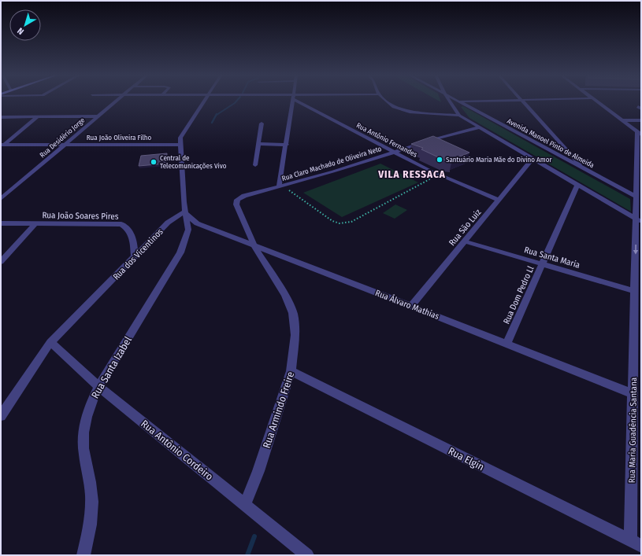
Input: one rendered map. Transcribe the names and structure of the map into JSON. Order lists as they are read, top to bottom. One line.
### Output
{"streets":{"street":["Rua Desidério Jorge","Rua João Oliveira Filho","Rua Antônio Fernandes","Avenida Manoel Pinto de Almeida","Rua Claro Machado de Oliveira Neto","Rua João Soares Pires","Rua São Luiz","Rua dos Vicentinos","Rua Santa Maria","Rua Dom Pedro Ll","Rua Álvaro Mathias","Rua Santa Izabel","Rua Armindo Freire","Rua Maria Guadência Santana","Rua Antônio Cordeiro","Rua Elgin"]},"crossings":[["Rua Desidério Jorge","Rua João Oliveira Filho"],["Rua Antônio Fernandes","Rua Claro Machado de Oliveira Neto"],["Rua Antônio Fernandes","Rua São Luiz"],["Avenida Manoel Pinto de Almeida","Rua Maria Guadência Santana"],["Rua Claro Machado de Oliveira Neto","Rua Álvaro Mathias"],["Rua Claro Machado de Oliveira Neto","Rua Armindo Freire"],["Rua João Soares Pires","Rua dos Vicentinos"],["Rua São Luiz","Rua Santa Maria"],["Rua São Luiz","Rua Álvaro Mathias"],["Rua dos Vicentinos","Rua Álvaro Mathias"],["Rua dos Vicentinos","Rua Santa Izabel"],["Rua dos Vicentinos","Rua Antônio Cordeiro"],["Rua Santa Maria","Rua Dom Pedro Ll"],["Rua Santa Maria","Rua Maria Guadência Santana"],["Rua Dom Pedro Ll","Rua Álvaro Mathias"],["Rua Álvaro Mathias","Rua Santa Izabel"],["Rua Álvaro Mathias","Rua Armindo Freire"],["Rua Álvaro Mathias","Rua Maria Guadência Santana"],["Rua Santa Izabel","Rua Antônio Cordeiro"],["Rua Armindo Freire","Rua Antônio Cordeiro"],["Rua Armindo Freire","Rua Elgin"],["Rua Maria Guadência Santana","Rua Elgin"]],"districts":["VILA RESSACA"],"places":["Santuário Maria Mãe do Divino Amor","Central de Telecomunicações Vivo"],"north":"bottom left"}
